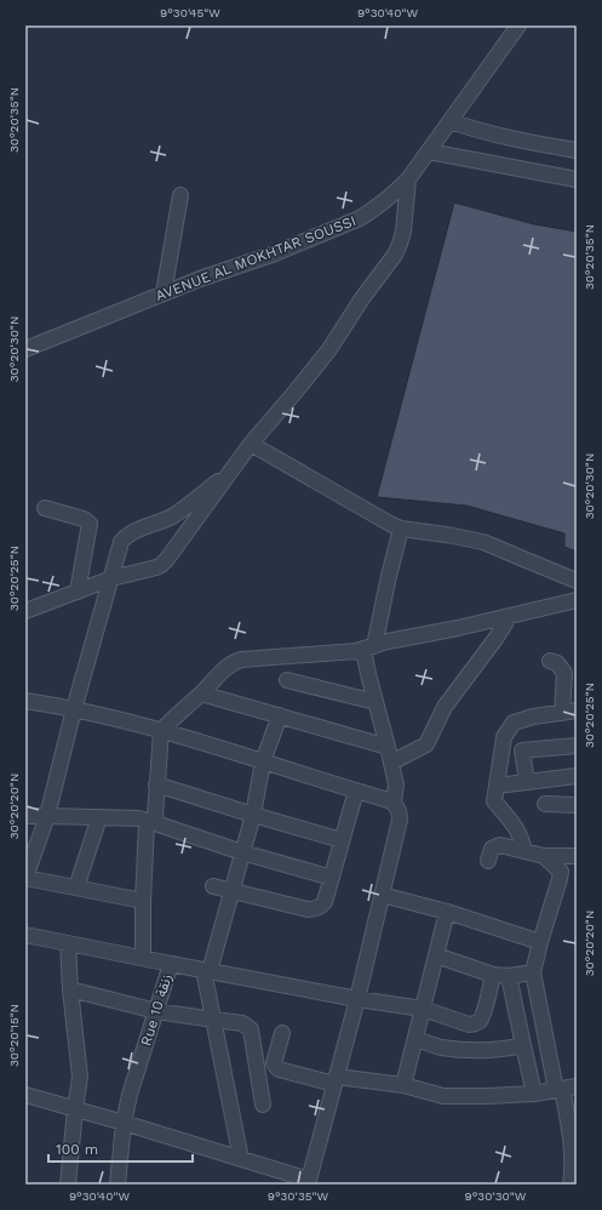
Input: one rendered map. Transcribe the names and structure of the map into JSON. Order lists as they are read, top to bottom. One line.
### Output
{"streets":{"street":["AVENUE AL MOKHTAR SOUSSI","Rue 10 زنقة"]},"scale_bar":"100 m","coordinates":["9°30'45\"W","9°30'40\"W","30°20'35\"N","30°20'30\"N","30°20'25\"N","30°20'20\"N","30°20'15\"N","9°30'35\"W","9°30'30\"W"]}
